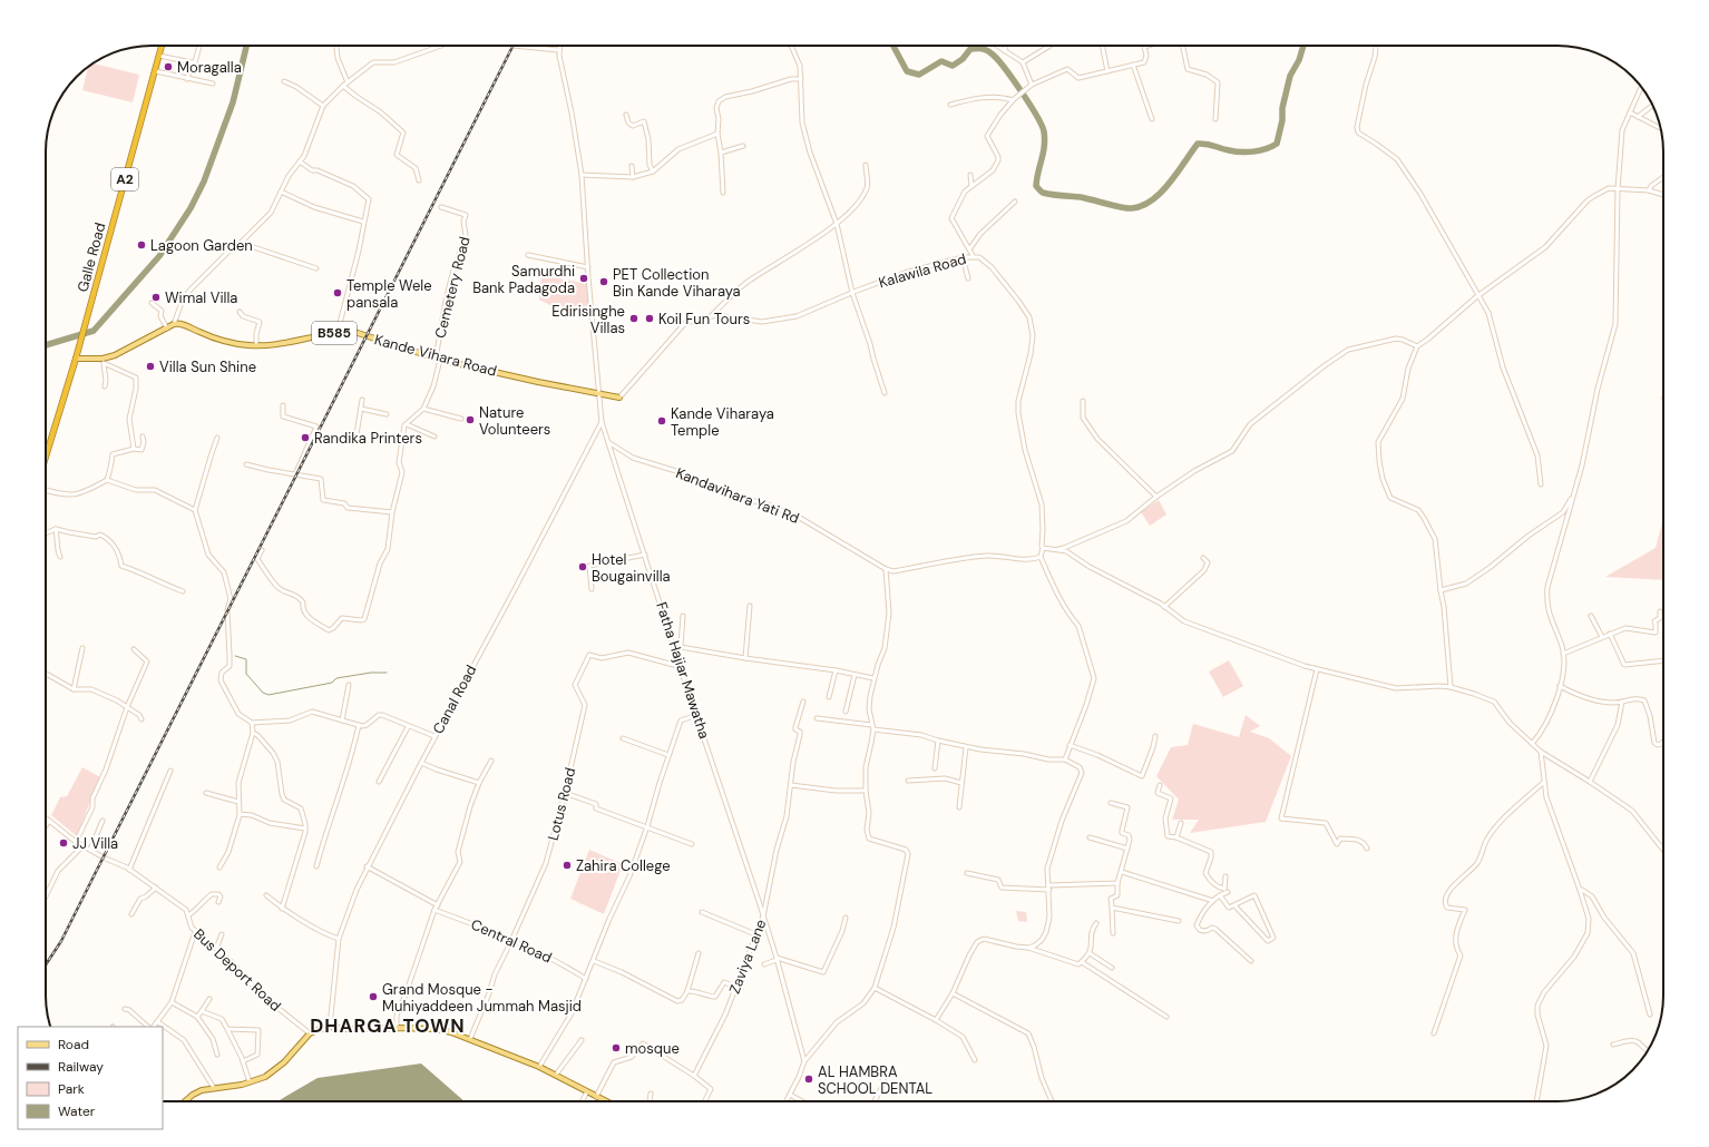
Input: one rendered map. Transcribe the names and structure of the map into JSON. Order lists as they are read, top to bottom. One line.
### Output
{"streets":{"highway":["A2","Galle Road"],"main road":["B585","Kande Vihara Road"],"street":["Kalawila Road","Cemetery Road","Kandavihara Yati Rd","Fatha Hajiar Mawatha","Canal Road","Lotus Road","Central Road","Zaviya Lane","Bus Deport Road"]},"crossings":[["Kalawila Road","Kande Vihara Road"],["Cemetery Road","Kande Vihara Road"],["Kande Vihara Road","Fatha Hajiar Mawatha"],["Kandavihara Yati Rd","Fatha Hajiar Mawatha"],["Fatha Hajiar Mawatha","Canal Road"],["Fatha Hajiar Mawatha","Lotus Road"],["Fatha Hajiar Mawatha","Zaviya Lane"],["Lotus Road","Central Road"]],"districts":["DHARGA TOWN"],"places":["Moragalla","Lagoon Garden","Samurdhi Bank Padagoda","PET Collection Bin Kande Viharaya","Temple Wele pansala","Wimal Villa","Edirisinghe Villas","Koil Fun Tours","Villa Sun Shine","Nature Volunteers","Kande Viharaya Temple","Randika Printers","Hotel Bougainvilla","JJ Villa","Zahira College","Grand Mosque - Muhiyaddeen Jummah Masjid","mosque","AL HAMBRA SCHOOL DENTAL"],"legend":["Road","Railway","Park","Water"]}
